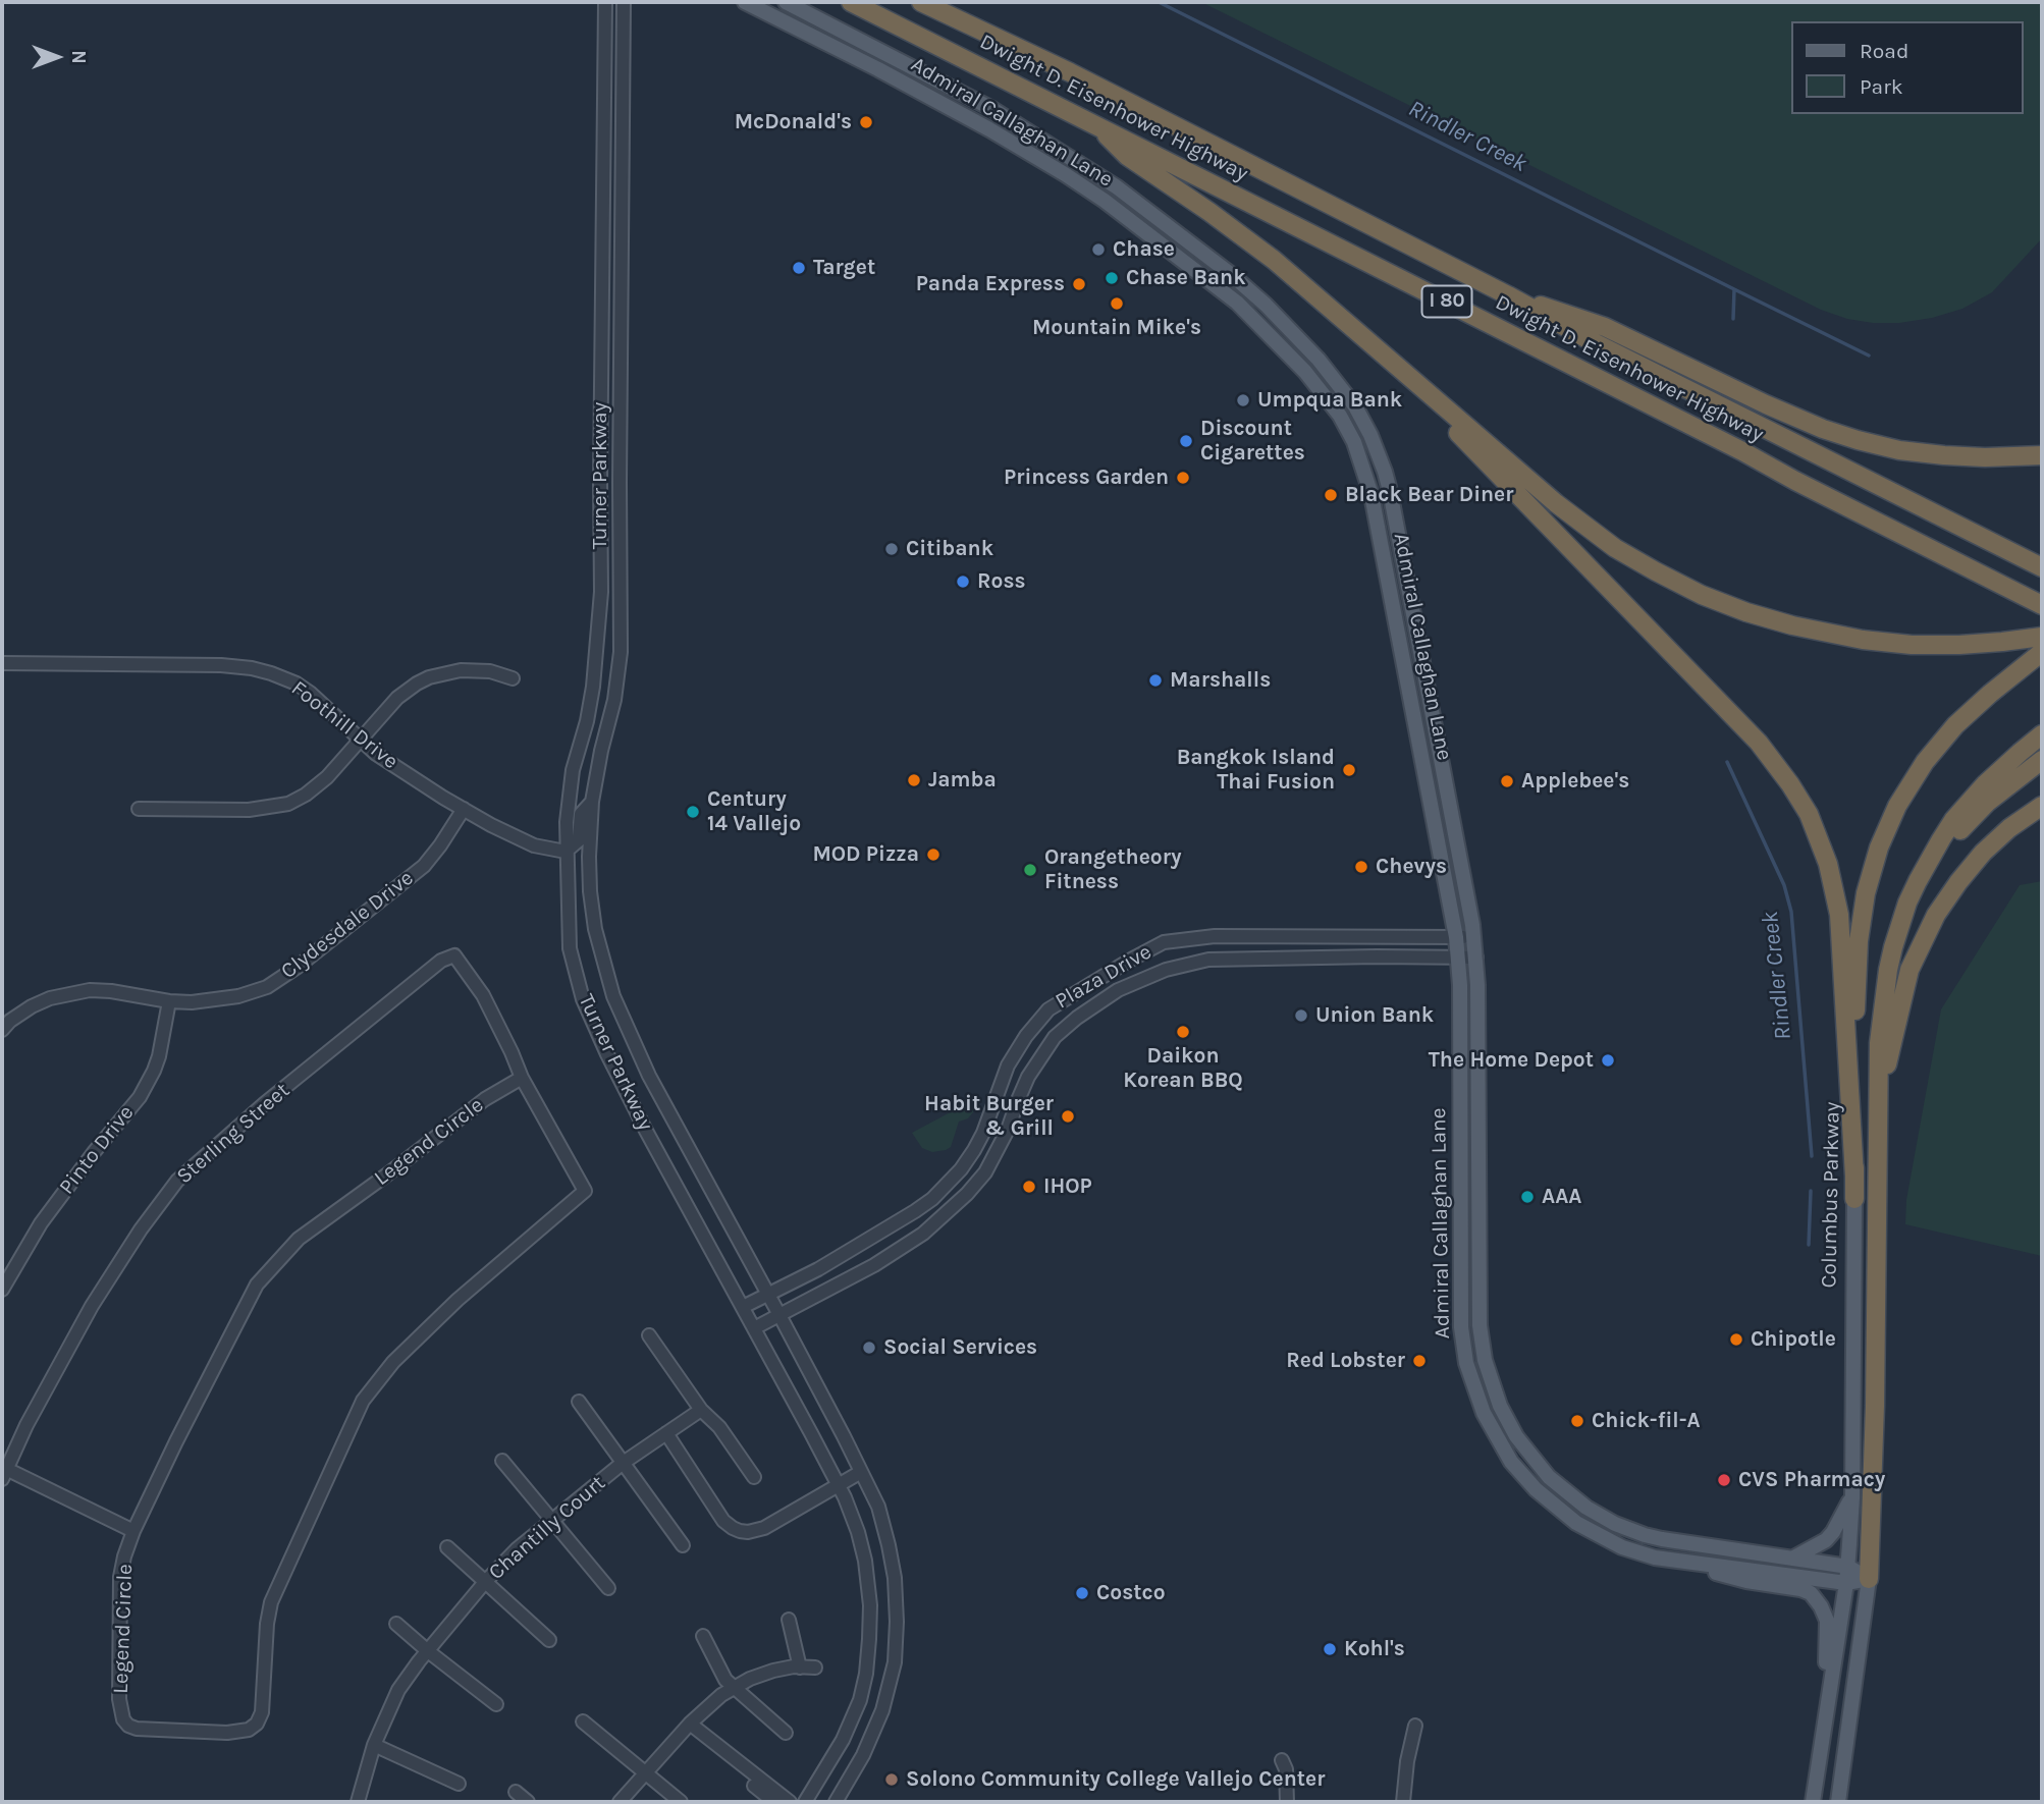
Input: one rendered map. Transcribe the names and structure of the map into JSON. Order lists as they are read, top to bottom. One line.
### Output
{"streets":{"highway":["Dwight D. Eisenhower Highway","I 80","Columbus Parkway"],"main road":["Admiral Callaghan Lane"],"street":["Turner Parkway","Foothill Drive","Clydesdale Drive","Plaza Drive","Sterling Street","Legend Circle","Pinto Drive","Chantilly Court"]},"crossings":[["Admiral Callaghan Lane","Plaza Drive"],["Admiral Callaghan Lane","Columbus Parkway"],["Turner Parkway","Foothill Drive"],["Turner Parkway","Plaza Drive"],["Foothill Drive","Clydesdale Drive"],["Clydesdale Drive","Pinto Drive"],["Sterling Street","Legend Circle"]],"water":["Rindler Creek"],"places":["McDonald's","Chase","Target","Chase Bank","Panda Express","Mountain Mike's","Umpqua Bank","Discount Cigarettes","Princess Garden","Black Bear Diner","Citibank","Ross","Marshalls","Bangkok Island Thai Fusion","Jamba","Applebee's","Century 14 Vallejo","MOD Pizza","Chevys","Orangetheory Fitness","Union Bank","Daikon Korean BBQ","The Home Depot","Habit Burger & Grill","IHOP","AAA","Chipotle","Social Services","Red Lobster","Chick-fil-A","CVS Pharmacy","Costco","Kohl's","Solono Community College Vallejo Center"],"legend":["Road","Park"],"north":"right"}
